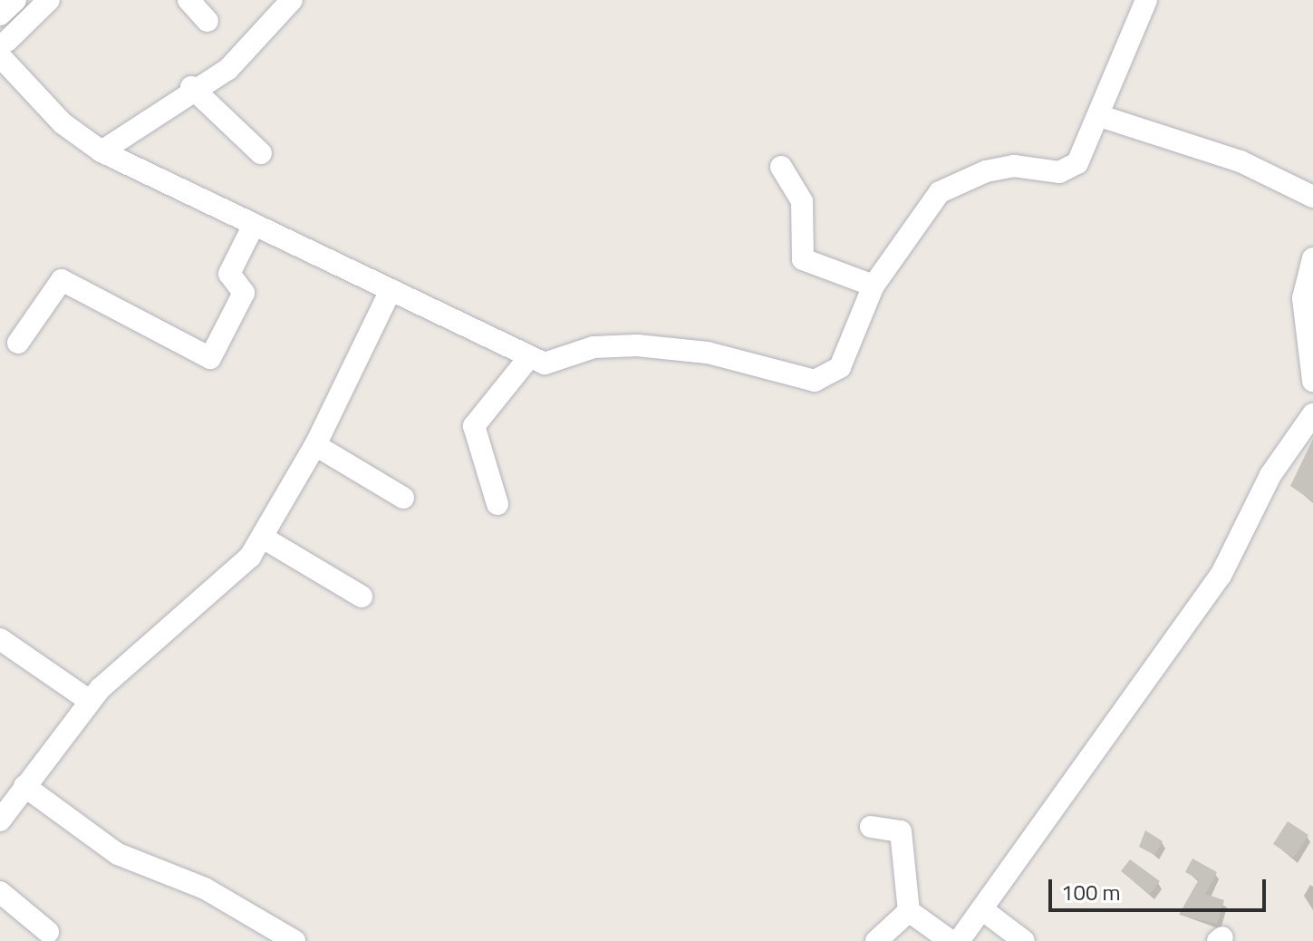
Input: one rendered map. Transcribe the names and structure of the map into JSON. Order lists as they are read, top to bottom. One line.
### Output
{"scale_bar":"100 m"}
